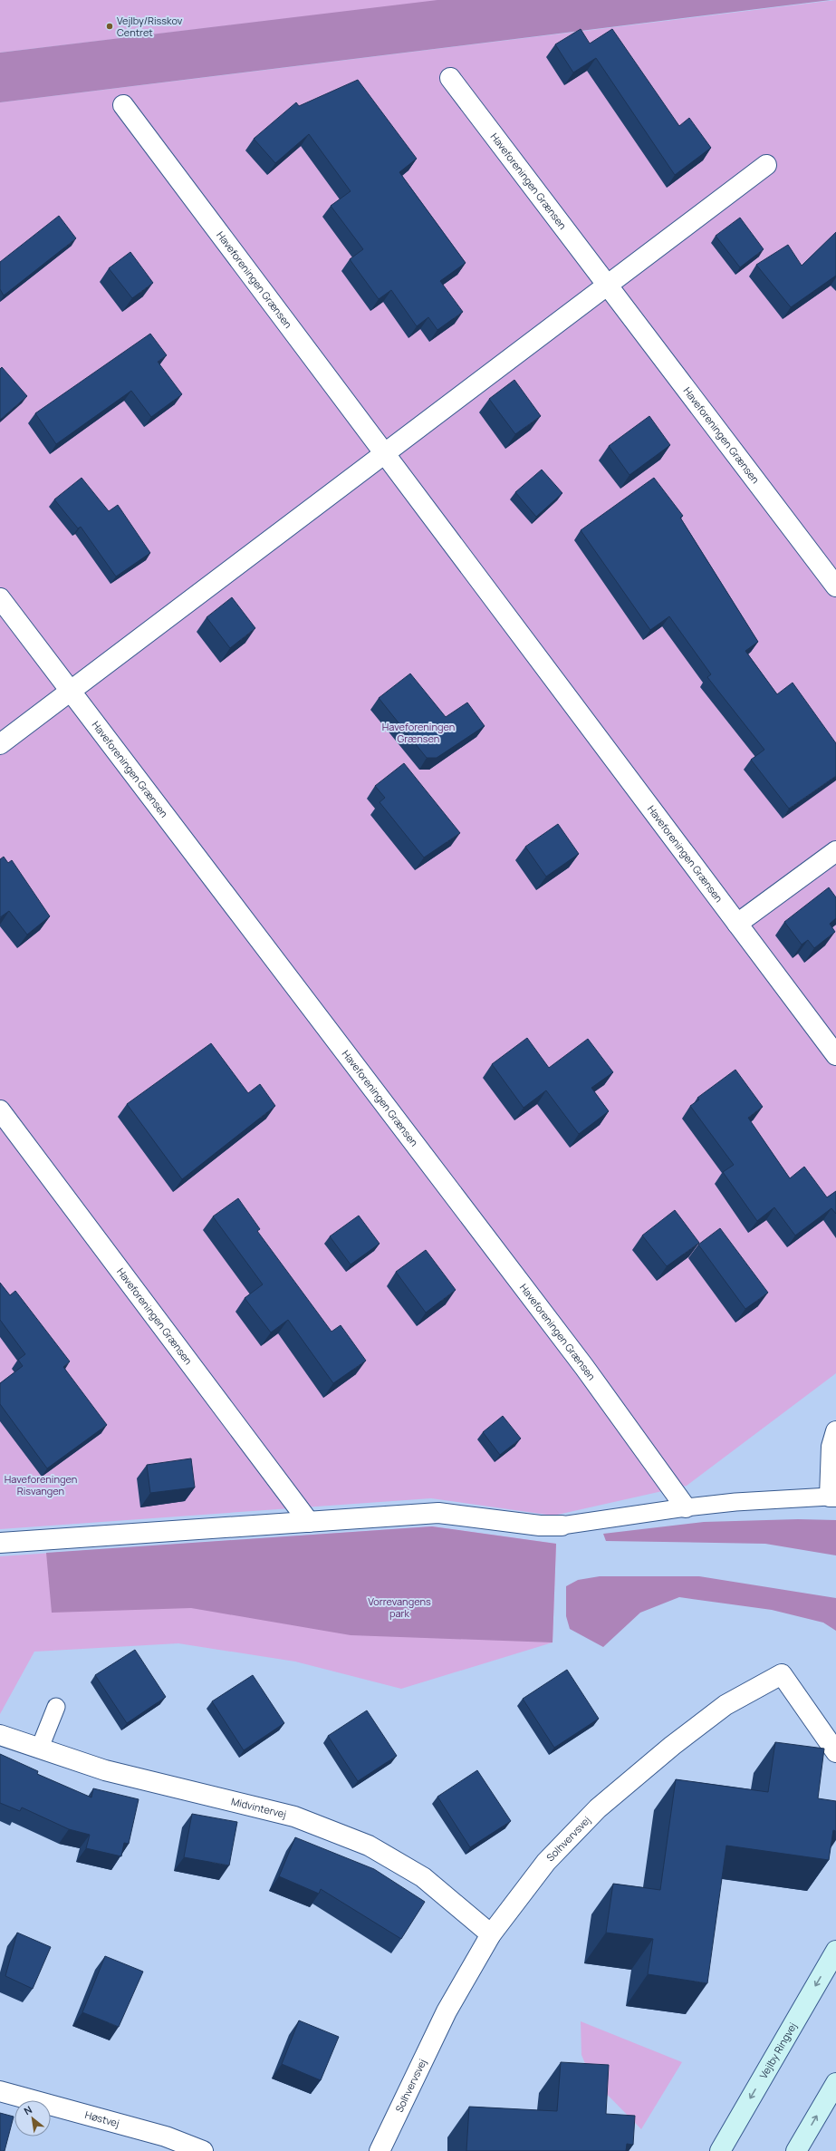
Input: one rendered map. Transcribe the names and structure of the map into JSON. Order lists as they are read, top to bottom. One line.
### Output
{"streets":{"main road":["Vejlby Ringvej"],"street":["Haveforeningen Grænsen","Midvintervej","Solhvervsvej","Høstvej"]},"crossings":[["Midvintervej","Solhvervsvej"]],"parks":["Haveforeningen Grænsen","Haveforeningen Risvangen","Vorrevangens park"],"places":["Vejlby/Risskov Centret"],"north":"top left"}
